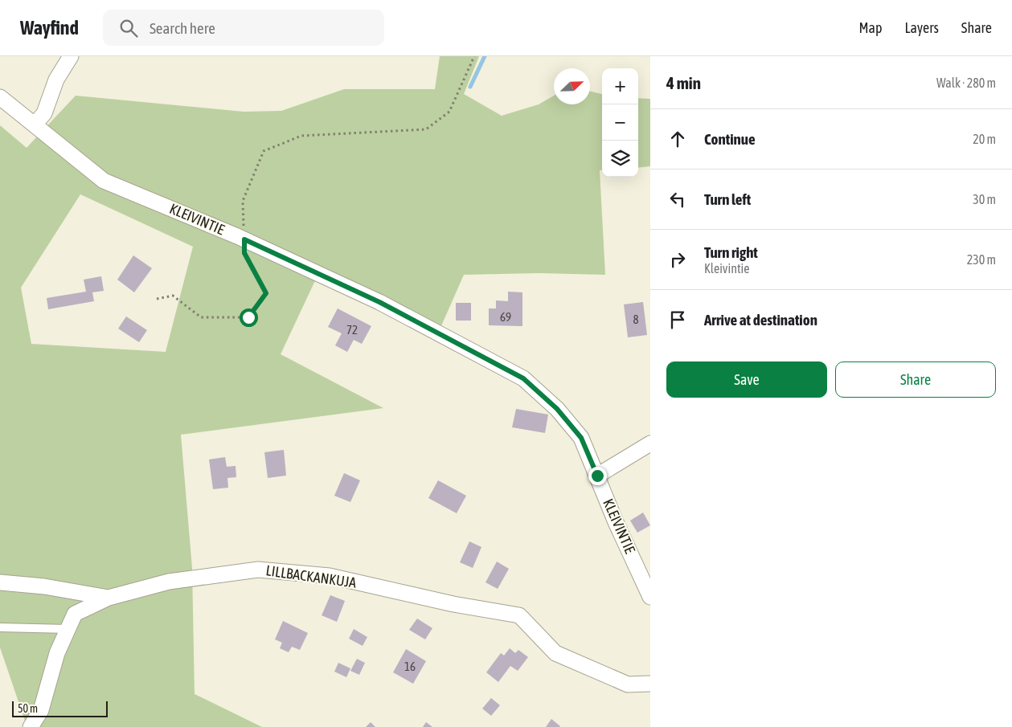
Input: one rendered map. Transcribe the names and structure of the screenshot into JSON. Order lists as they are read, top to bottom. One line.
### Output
{"streets":{"street":["KLEIVINTIE","LILLBACKANKUJA"]},"house_numbers":["69","8","72","16"],"scale_bar":"50 m","north":"top right","page":{"header":"Wayfind","search":"Search here","nav":["Map","Layers","Share"],"heading":["4 min","Walk · 280 m"],"map_buttons":["+","−"],"list":[["Continue","20 m"],["Turn left","30 m"],["Turn right","Kleivintie","230 m"],"Arrive at destination"],"buttons":["Save","Share"],"scale":"50 m"}}
